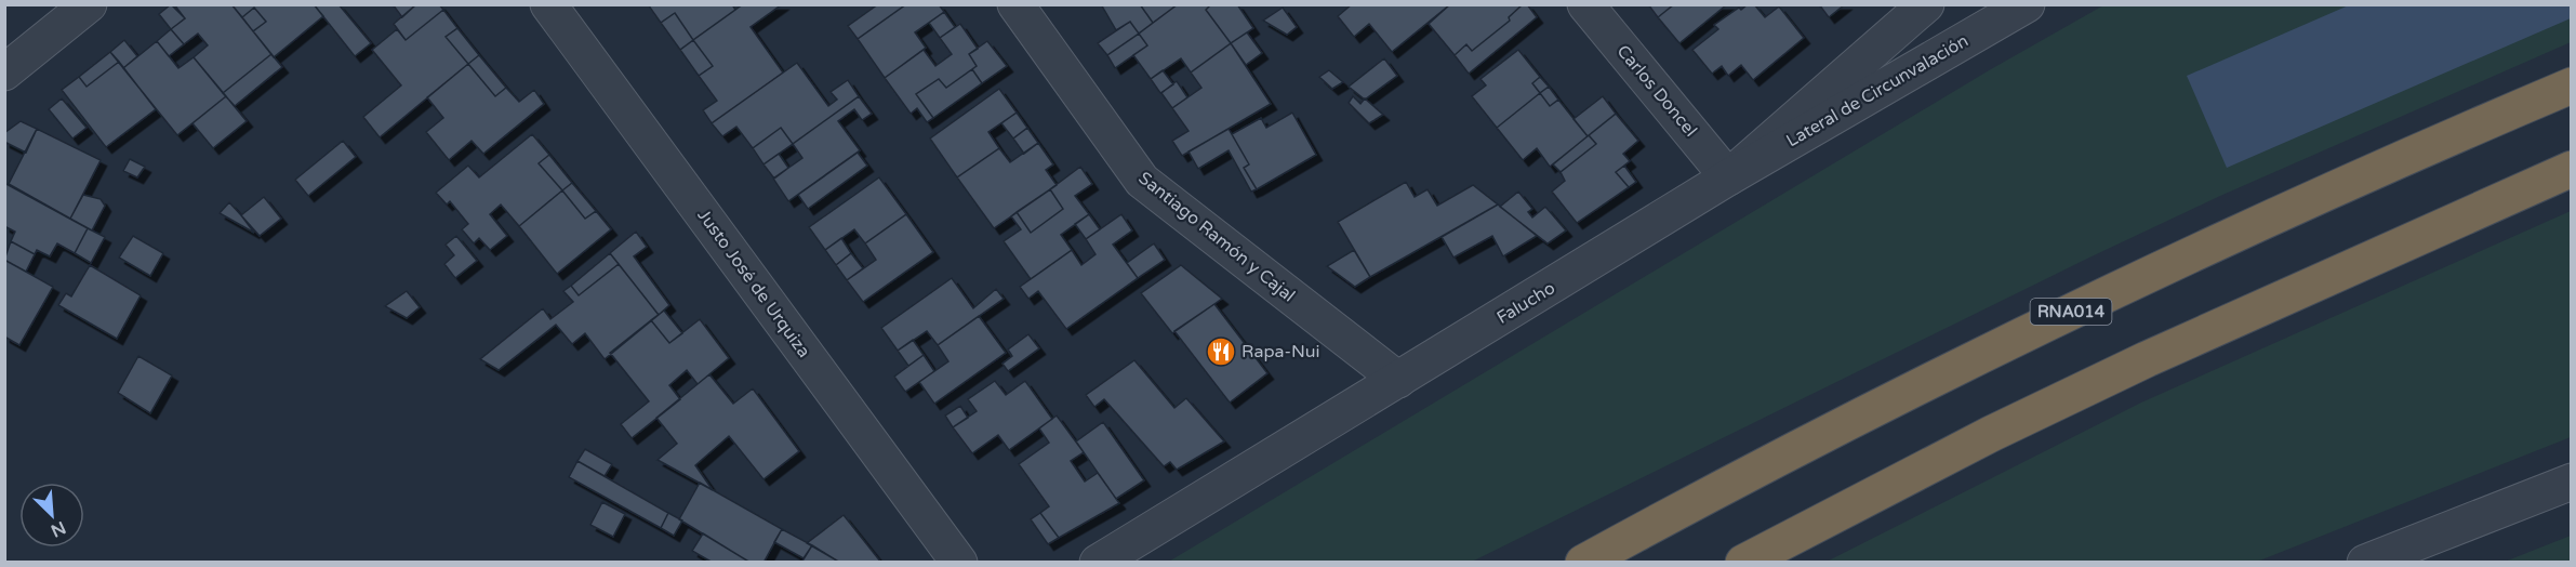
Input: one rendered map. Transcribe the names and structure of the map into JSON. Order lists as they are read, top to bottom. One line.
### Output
{"streets":{"highway":["RNA014"],"street":["Carlos Doncel","Lateral de Circunvalación","Santiago Ramón y Cajal","Justo José de Urquiza","Falucho"]},"crossings":[["Carlos Doncel","Lateral de Circunvalación"],["Carlos Doncel","Falucho"],["Lateral de Circunvalación","Falucho"],["Santiago Ramón y Cajal","Falucho"]],"places":{"restaurant":["Rapa-Nui"]},"north":"bottom right"}
